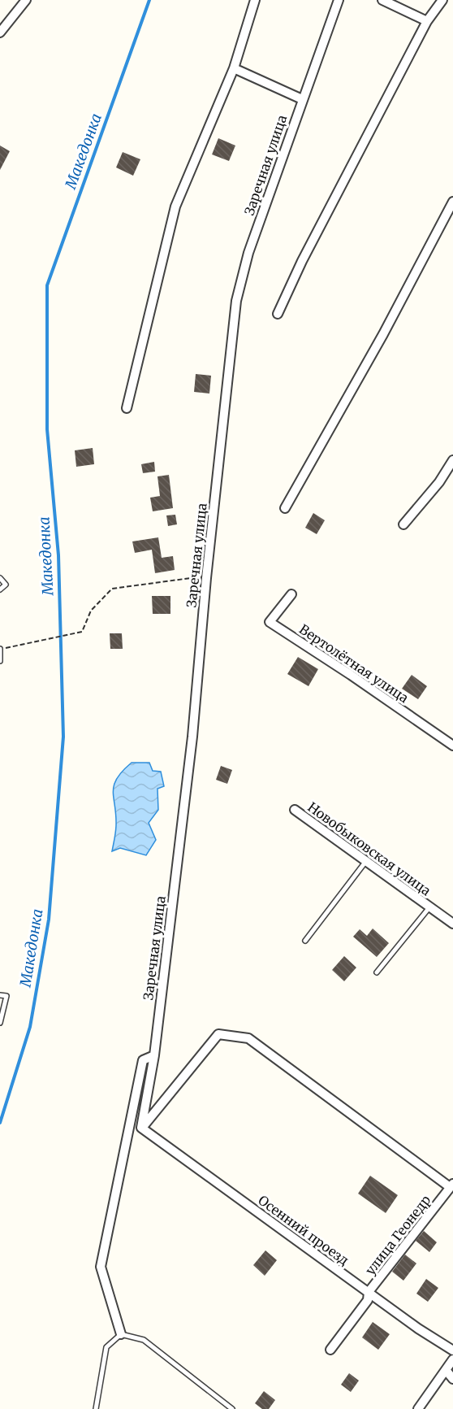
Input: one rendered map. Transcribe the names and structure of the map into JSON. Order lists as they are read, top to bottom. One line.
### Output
{"streets":{"street":["Заречная улица","Вертолётная улица","Новобыковская улица","Осенний проезд","улица Геонедр"]},"crossings":[["Заречная улица","Осенний проезд"],["Осенний проезд","улица Геонедр"]],"water":["Македонка"]}
